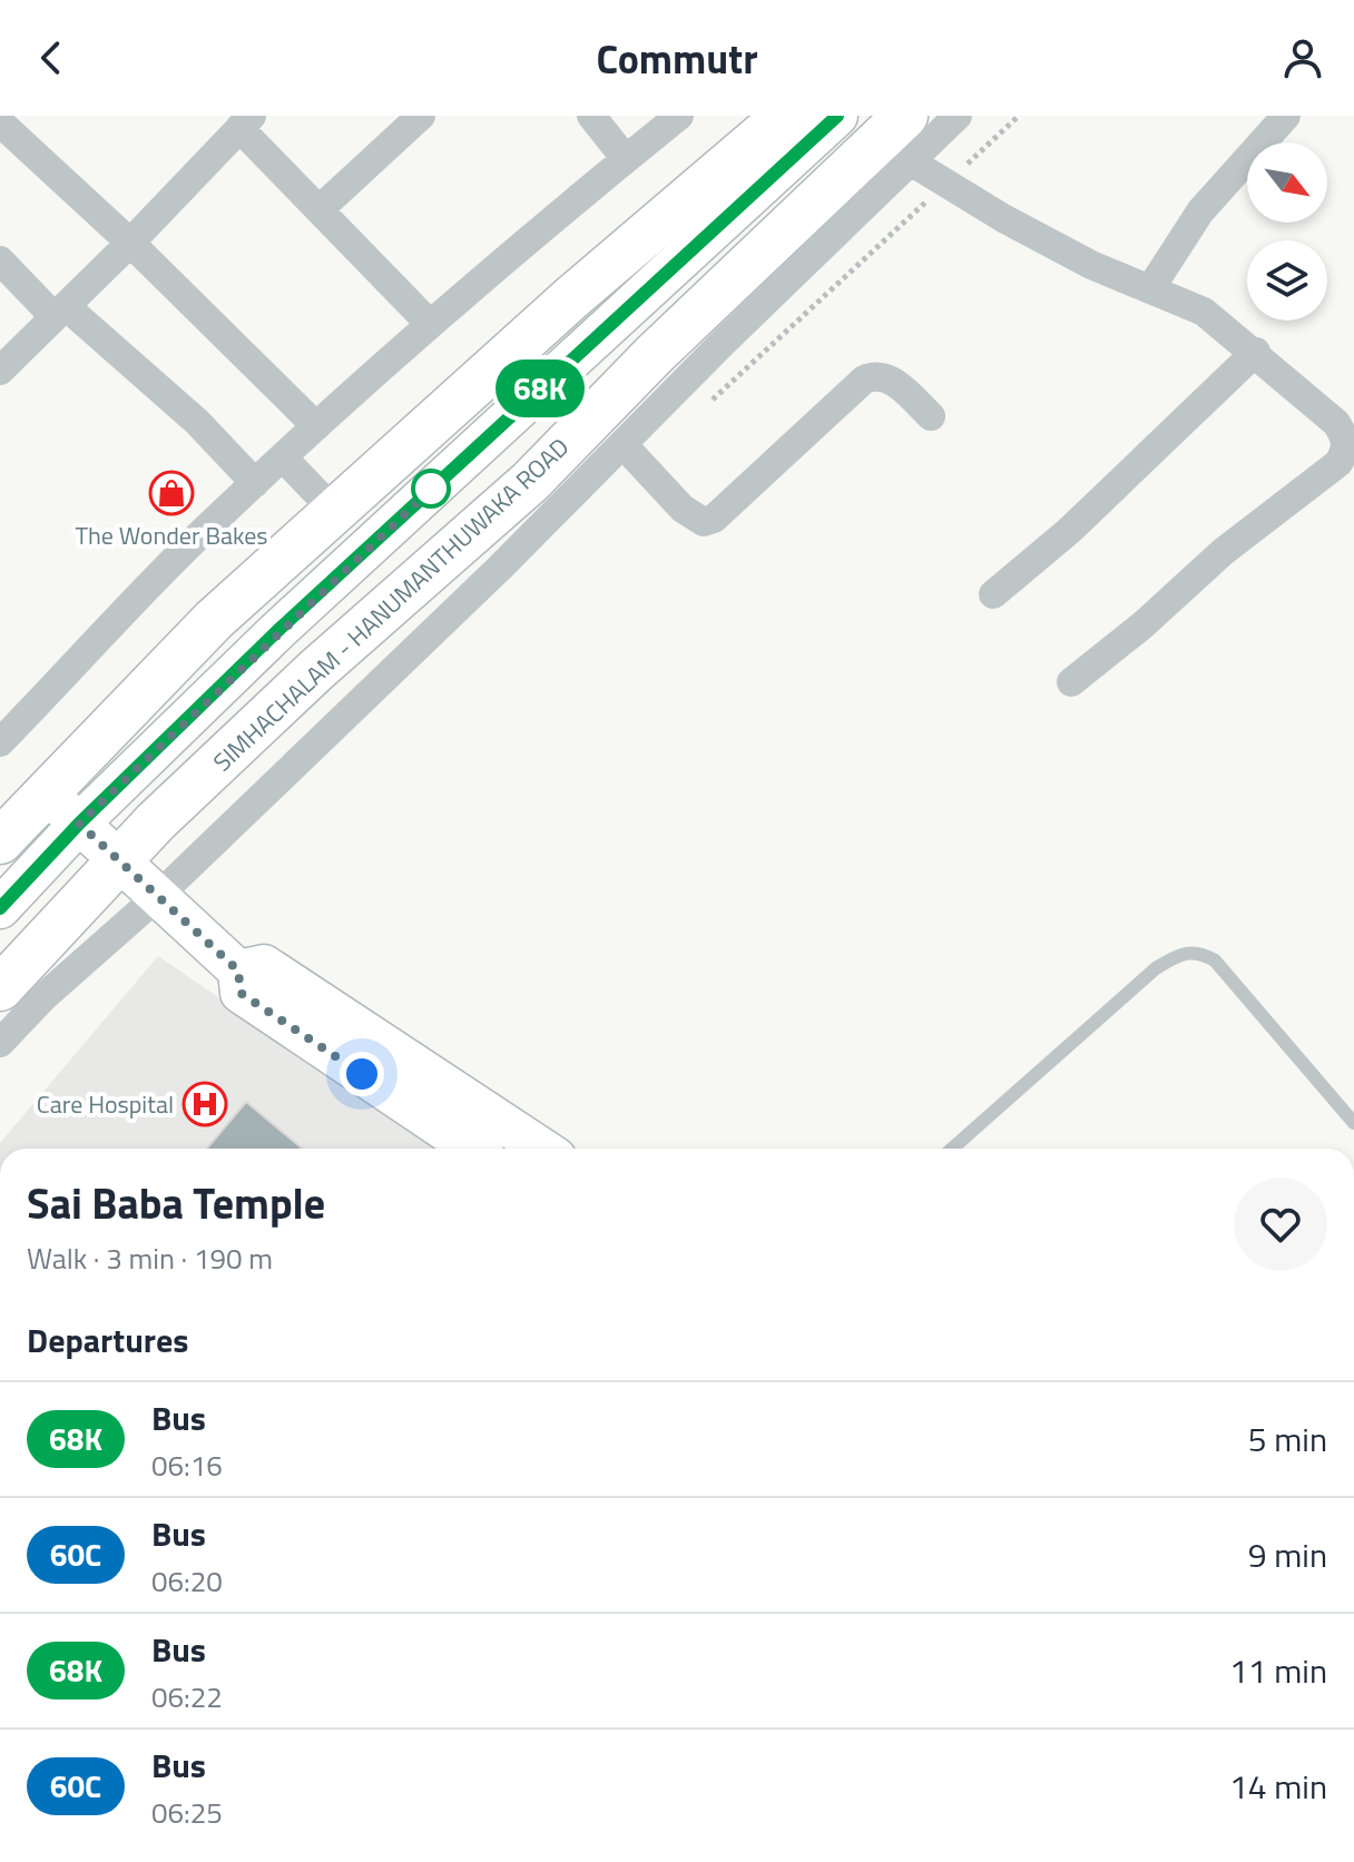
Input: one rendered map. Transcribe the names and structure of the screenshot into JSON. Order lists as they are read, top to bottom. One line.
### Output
{"streets":{"main road":["SIMHACHALAM - HANUMANTHUWAKA ROAD"]},"places":{"shop":["The Wonder Bakes"],"hospital":["Care Hospital"]},"lines":["bus line 68K"],"north":"bottom right","page":{"header":"Commutr","on_map":"68K","heading":[["Sai Baba Temple","Walk · 3 min · 190 m"],"Departures"],"list":[{"mark":"68K","name":"Bus","note":"06:16","value":"5 min"},{"mark":"60C","name":"Bus","note":"06:20","value":"9 min"},{"mark":"68K","name":"Bus","note":"06:22","value":"11 min"},{"mark":"60C","name":"Bus","note":"06:25","value":"14 min"}]}}
